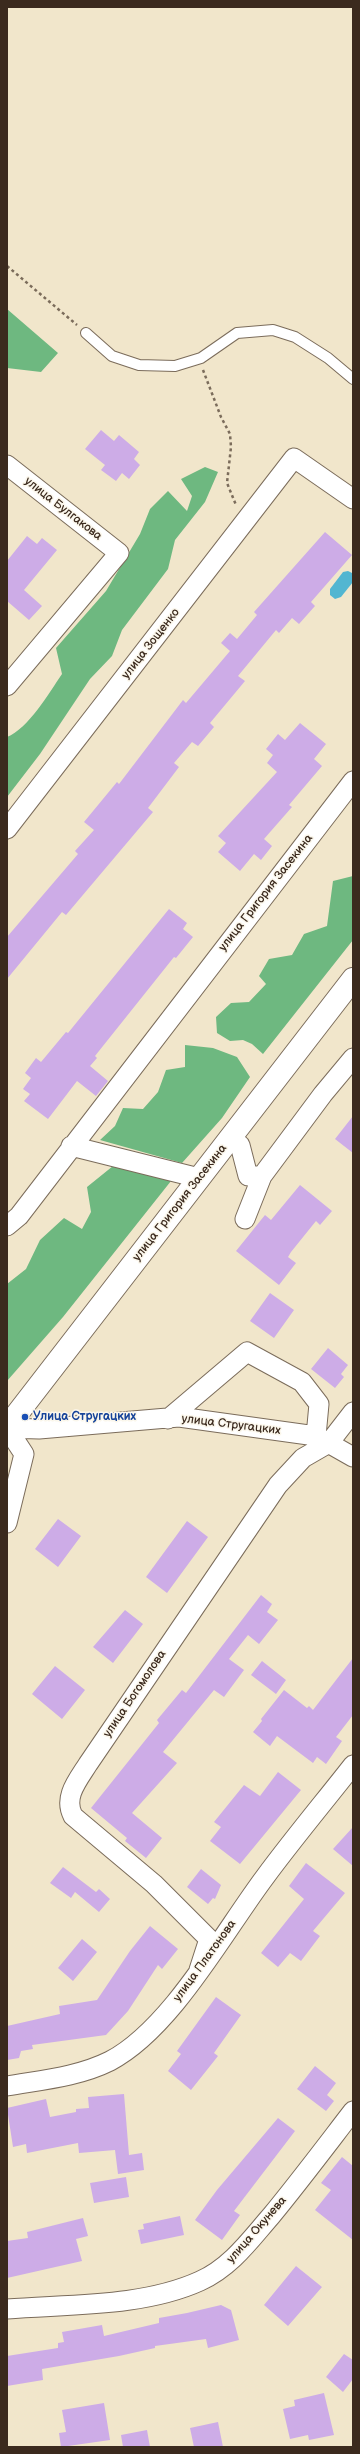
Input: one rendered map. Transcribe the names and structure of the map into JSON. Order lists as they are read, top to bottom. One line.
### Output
{"streets":{"main road":["улица Григория Засекина"],"street":["улица Булгакова","улица Зощенко","улица Стругацких","улица Богомолова","улица Платонова","улица Окунева"]},"crossings":[["улица Григория Засекина","улица Стругацких"],["улица Стругацких","улица Богомолова"],["улица Богомолова","улица Платонова"]],"places":["Улица Стругацких"]}
